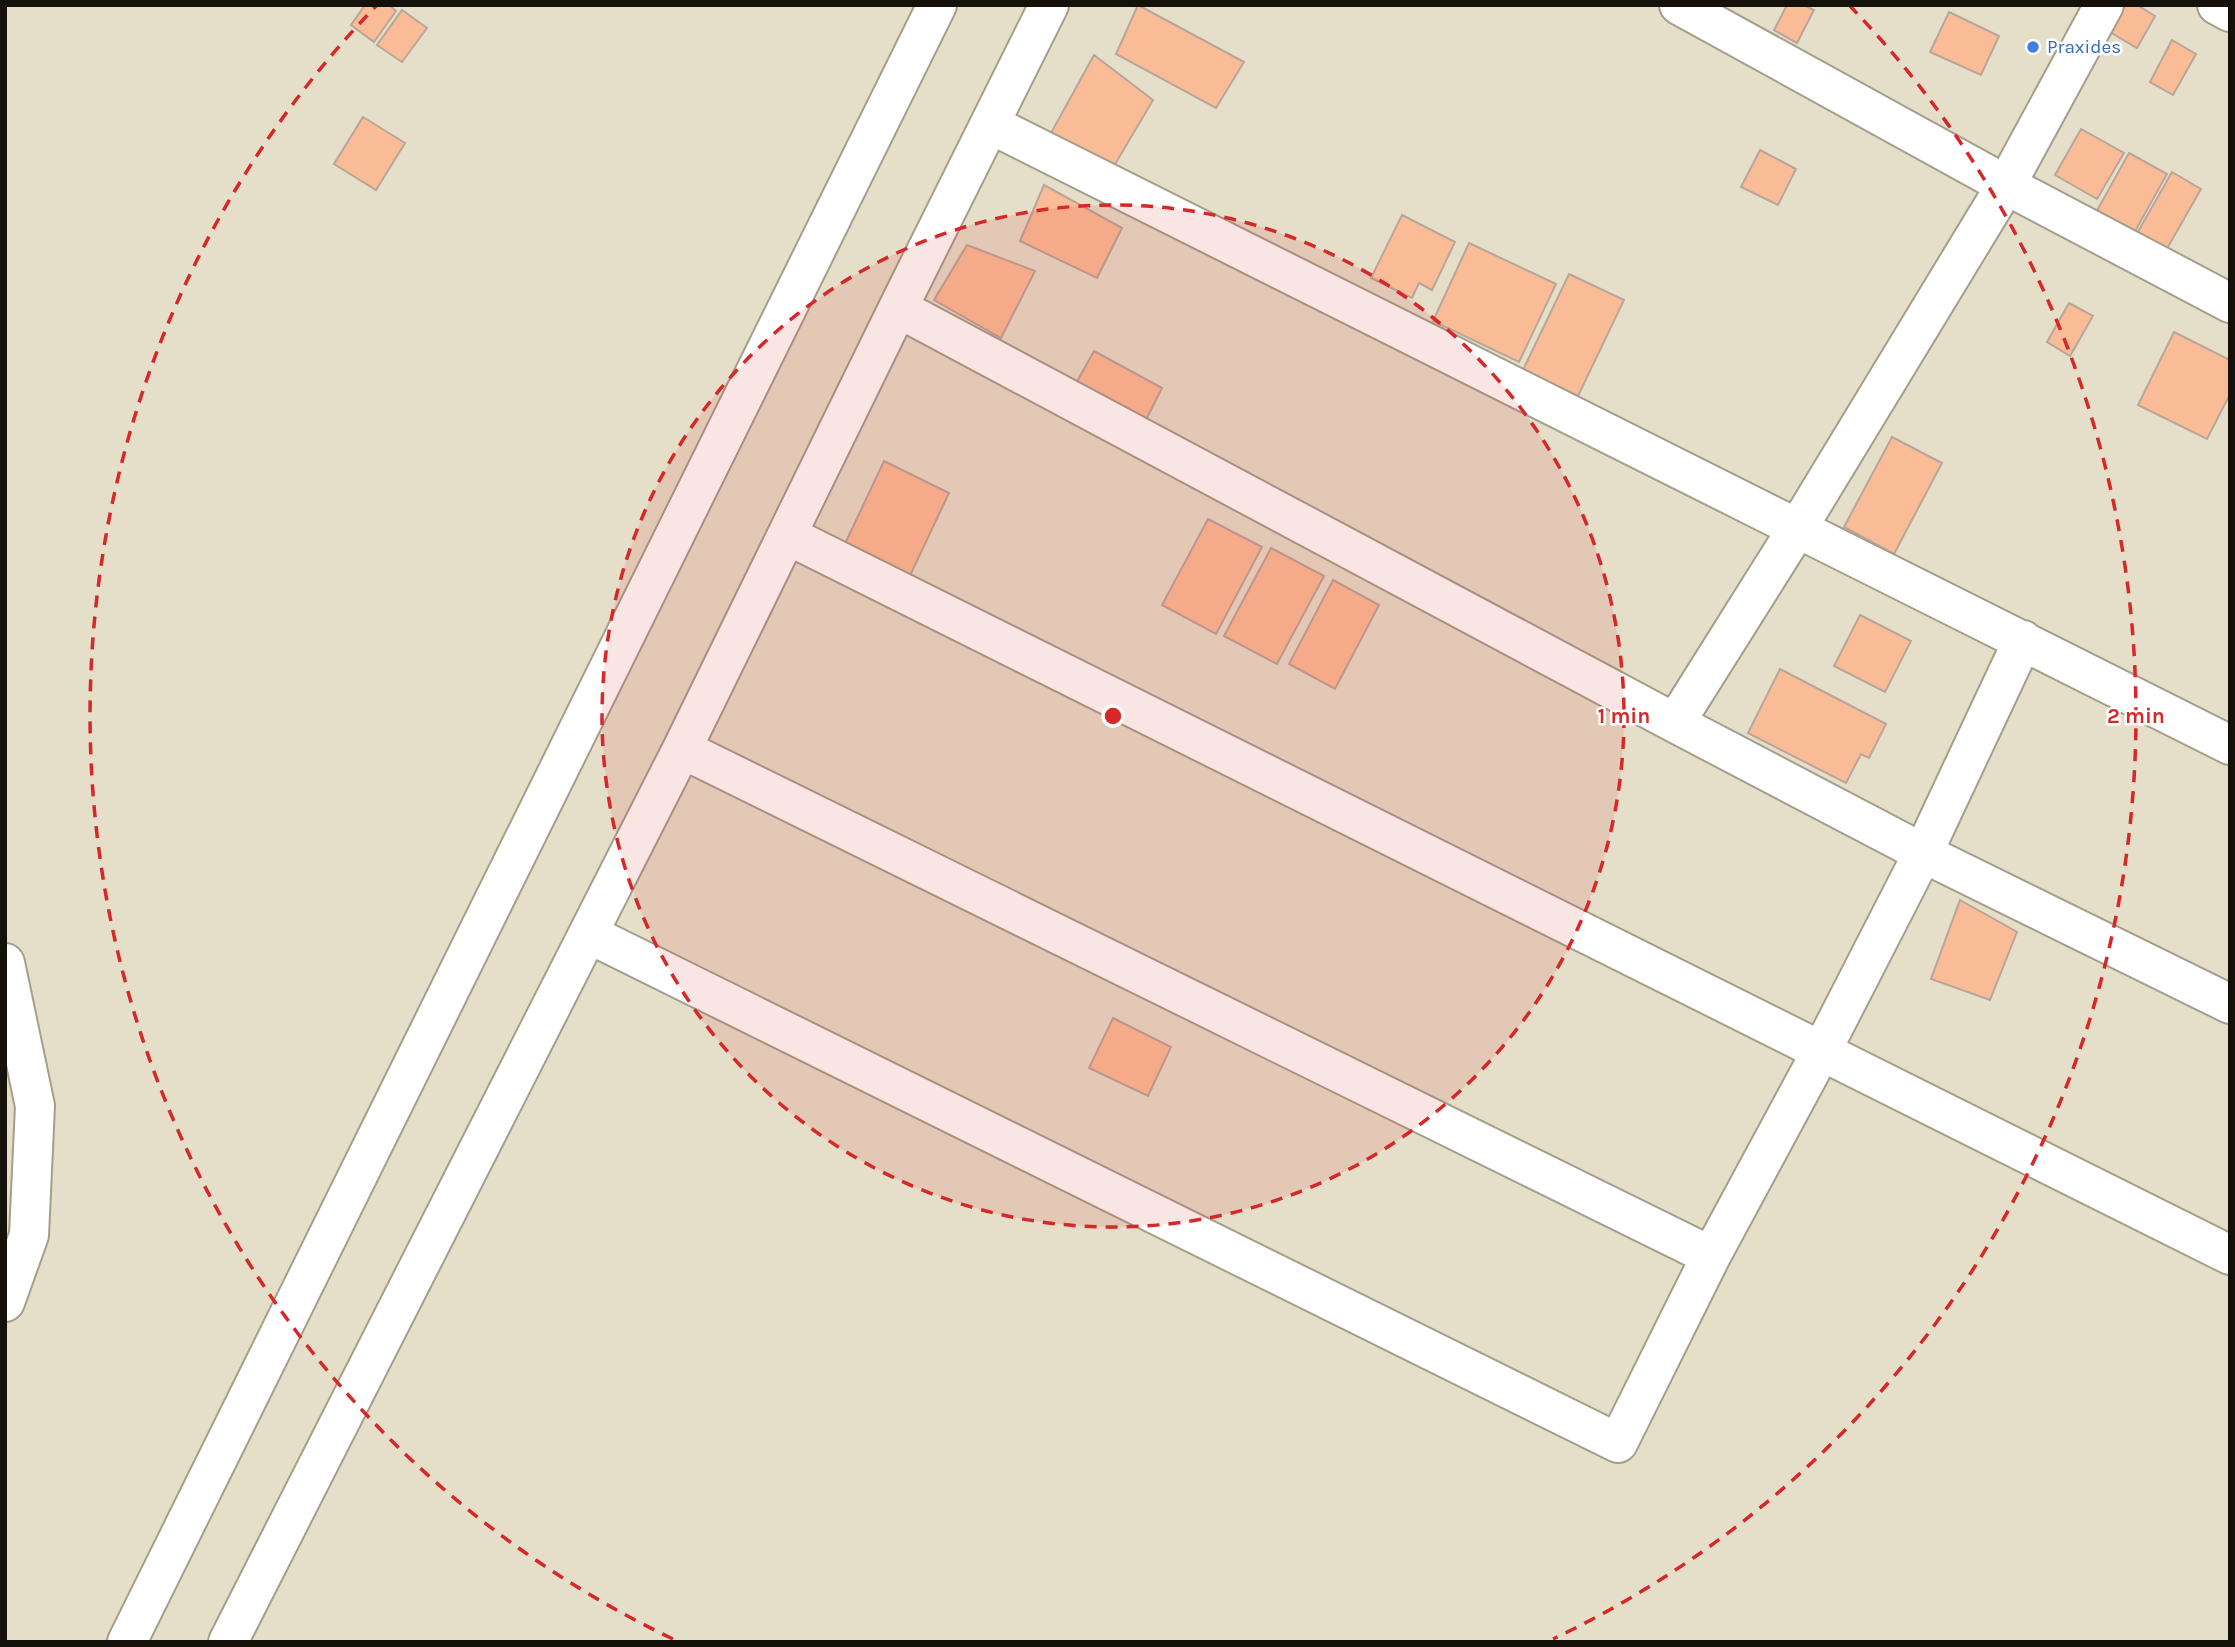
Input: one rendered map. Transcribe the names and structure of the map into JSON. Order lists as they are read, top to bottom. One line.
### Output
{"places":["Praxides"],"rings":["1 min","2 min"]}
